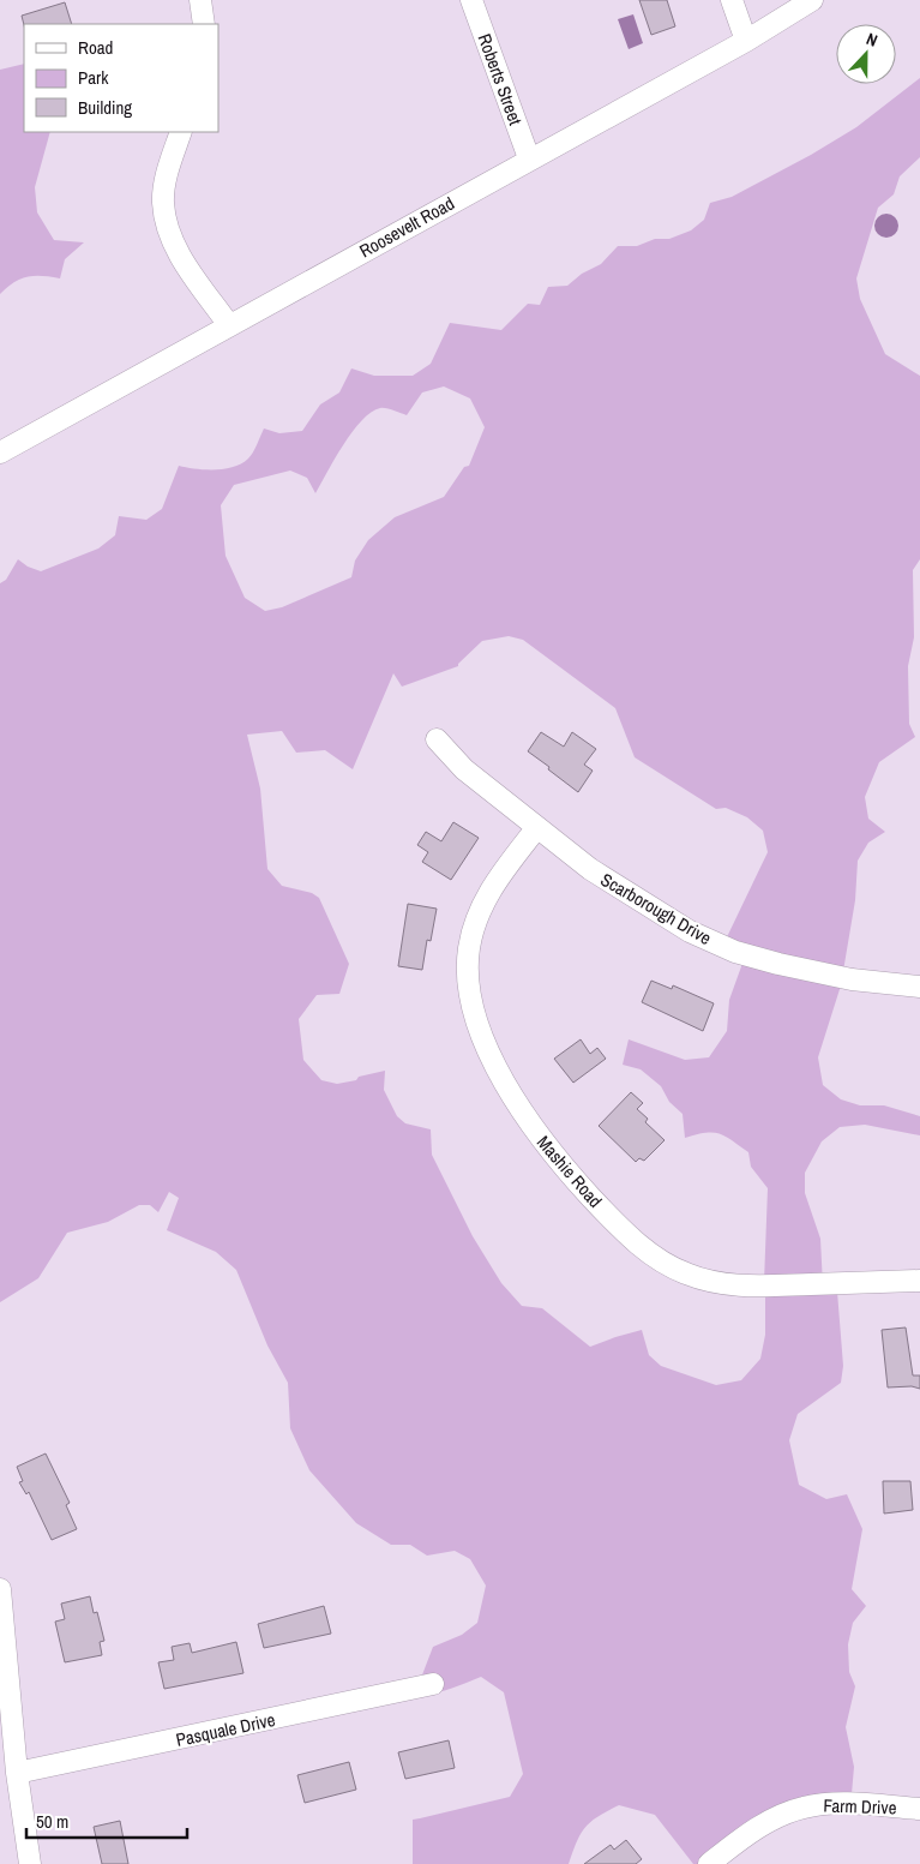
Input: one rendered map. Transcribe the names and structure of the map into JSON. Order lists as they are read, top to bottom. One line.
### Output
{"streets":{"street":["Roberts Street","Roosevelt Road","Scarborough Drive","Mashie Road","Pasquale Drive","Farm Drive"]},"crossings":[["Roberts Street","Roosevelt Road"],["Scarborough Drive","Mashie Road"]],"legend":["Road","Park","Building"],"scale_bar":"50 m","north":"top"}
